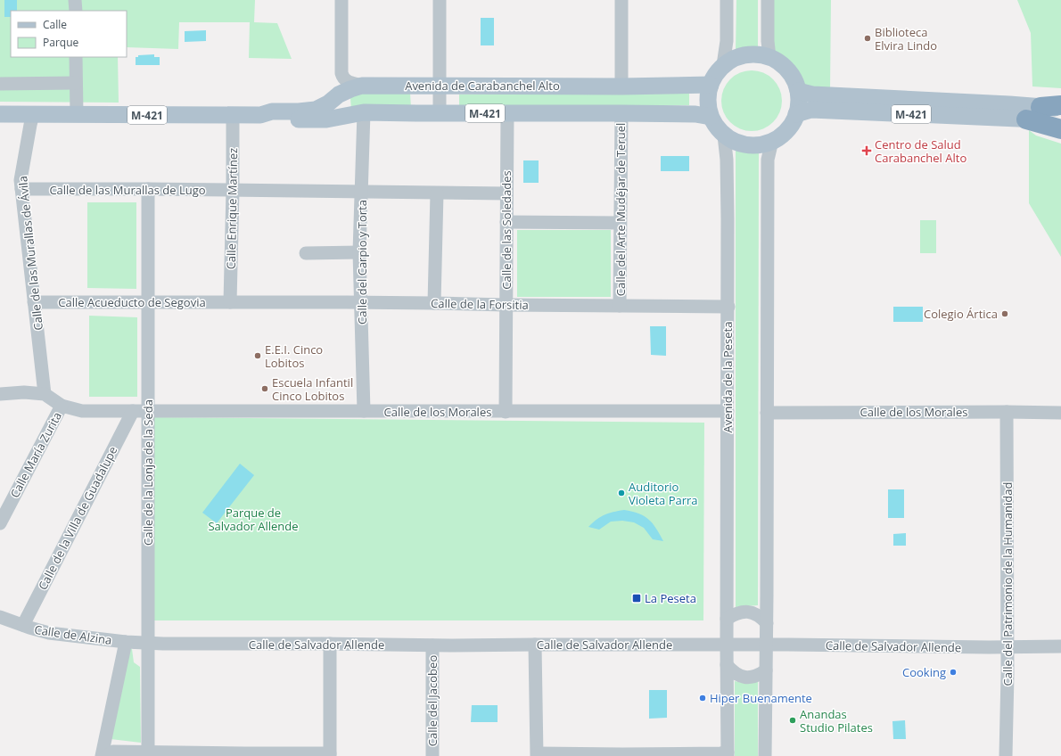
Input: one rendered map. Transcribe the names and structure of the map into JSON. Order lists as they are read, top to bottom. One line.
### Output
{"streets":{"main road":["Avenida de Carabanchel Alto","M-421"],"street":["Calle de las Murallas de Lugo","Calle Enrique Martínez","Calle del Arte Mudéjar de Teruel","Calle de las Soledades","Calle de las Murallas de Ávila","Calle del Carpio y Torta","Calle Acueducto de Segovia","Calle de la Forsitia","Avenida de la Peseta","Calle de los Morales","Calle María Zurita","Calle de la Lonja de la Seda","Calle de la Villa de Guadalupe","Calle del Patrimonio de la Humanidad","Calle de Alzina","Calle de Salvador Allende","Calle del Jacobeo"]},"crossings":[["Avenida de Carabanchel Alto","M-421"],["Avenida de Carabanchel Alto","Calle Enrique Martínez"],["Avenida de Carabanchel Alto","Calle del Arte Mudéjar de Teruel"],["Avenida de Carabanchel Alto","Calle de las Soledades"],["Avenida de Carabanchel Alto","Calle de las Murallas de Ávila"],["Avenida de Carabanchel Alto","Calle del Carpio y Torta"],["Avenida de Carabanchel Alto","Avenida de la Peseta"],["M-421","Avenida de la Peseta"],["Calle de las Murallas de Lugo","Calle Enrique Martínez"],["Calle de las Murallas de Lugo","Calle de las Soledades"],["Calle de las Murallas de Lugo","Calle de las Murallas de Ávila"],["Calle de las Murallas de Lugo","Calle del Carpio y Torta"],["Calle de las Murallas de Lugo","Calle de la Lonja de la Seda"],["Calle Enrique Martínez","Calle Acueducto de Segovia"],["Calle Enrique Martínez","Calle de la Forsitia"],["Calle del Arte Mudéjar de Teruel","Calle de la Forsitia"],["Calle de las Soledades","Calle de la Forsitia"],["Calle de las Soledades","Calle de los Morales"],["Calle de las Murallas de Ávila","Calle Acueducto de Segovia"],["Calle del Carpio y Torta","Calle de la Forsitia"],["Calle del Carpio y Torta","Calle de los Morales"],["Calle Acueducto de Segovia","Calle de la Forsitia"],["Calle Acueducto de Segovia","Calle de la Lonja de la Seda"],["Calle de la Forsitia","Avenida de la Peseta"],["Avenida de la Peseta","Calle de los Morales"],["Avenida de la Peseta","Calle de Salvador Allende"],["Calle de los Morales","Calle María Zurita"],["Calle de los Morales","Calle de la Lonja de la Seda"],["Calle de los Morales","Calle de la Villa de Guadalupe"],["Calle de los Morales","Calle del Patrimonio de la Humanidad"],["Calle de la Lonja de la Seda","Calle de Alzina"],["Calle de la Lonja de la Seda","Calle de Salvador Allende"],["Calle de la Villa de Guadalupe","Calle de Alzina"],["Calle del Patrimonio de la Humanidad","Calle de Salvador Allende"],["Calle de Alzina","Calle de Salvador Allende"],["Calle de Salvador Allende","Calle del Jacobeo"]],"parks":["Parque de Salvador Allende"],"places":{"other":["Biblioteca Elvira Lindo","Colegio Ártica","E.E.I. Cinco Lobitos","Escuela Infantil Cinco Lobitos","Auditorio Violeta Parra","Cooking","Hiper Buenamente","Anandas Studio Pilates"],"health":["Centro de Salud Carabanchel Alto"],"transit":["La Peseta"]},"legend":["Calle","Parque"]}
